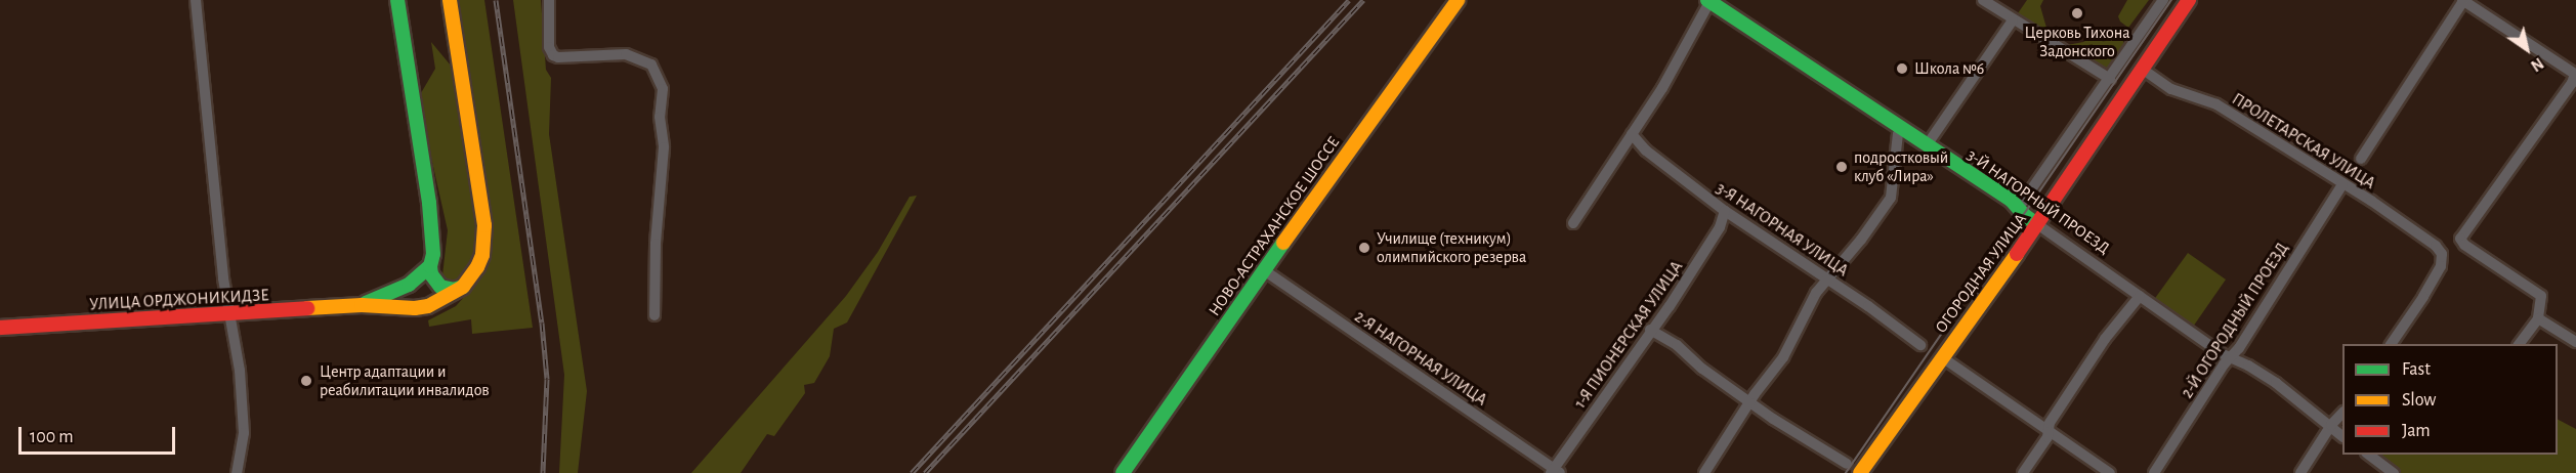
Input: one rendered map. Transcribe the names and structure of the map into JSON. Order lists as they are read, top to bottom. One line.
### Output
{"streets":{"main road":["3-Й НАГОРНЫЙ ПРОЕЗД","НОВО-АСТРАХАНСКОЕ ШОССЕ","ОГОРОДНАЯ УЛИЦА","УЛИЦА ОРДЖОНИКИДЗЕ"],"street":["ПРОЛЕТАРСКАЯ УЛИЦА","3-Я НАГОРНАЯ УЛИЦА","2-Й ОГОРОДНЫЙ ПРОЕЗД","1-Я ПИОНЕРСКАЯ УЛИЦА","2-Я НАГОРНАЯ УЛИЦА"]},"crossings":[["ПРОЛЕТАРСКАЯ УЛИЦА","ОГОРОДНАЯ УЛИЦА"],["ПРОЛЕТАРСКАЯ УЛИЦА","2-Й ОГОРОДНЫЙ ПРОЕЗД"],["3-Й НАГОРНЫЙ ПРОЕЗД","ОГОРОДНАЯ УЛИЦА"],["3-Й НАГОРНЫЙ ПРОЕЗД","2-Й ОГОРОДНЫЙ ПРОЕЗД"],["НОВО-АСТРАХАНСКОЕ ШОССЕ","2-Я НАГОРНАЯ УЛИЦА"],["3-Я НАГОРНАЯ УЛИЦА","1-Я ПИОНЕРСКАЯ УЛИЦА"],["1-Я ПИОНЕРСКАЯ УЛИЦА","2-Я НАГОРНАЯ УЛИЦА"]],"places":["Церковь Тихона Задонского","Школа №6","подростковый клуб «Лира»","Училище (техникум) олимпийского резерва","Центр адаптации и реабилитации инвалидов"],"legend":["Fast","Slow","Jam"],"scale_bar":"100 m","north":"bottom right"}
